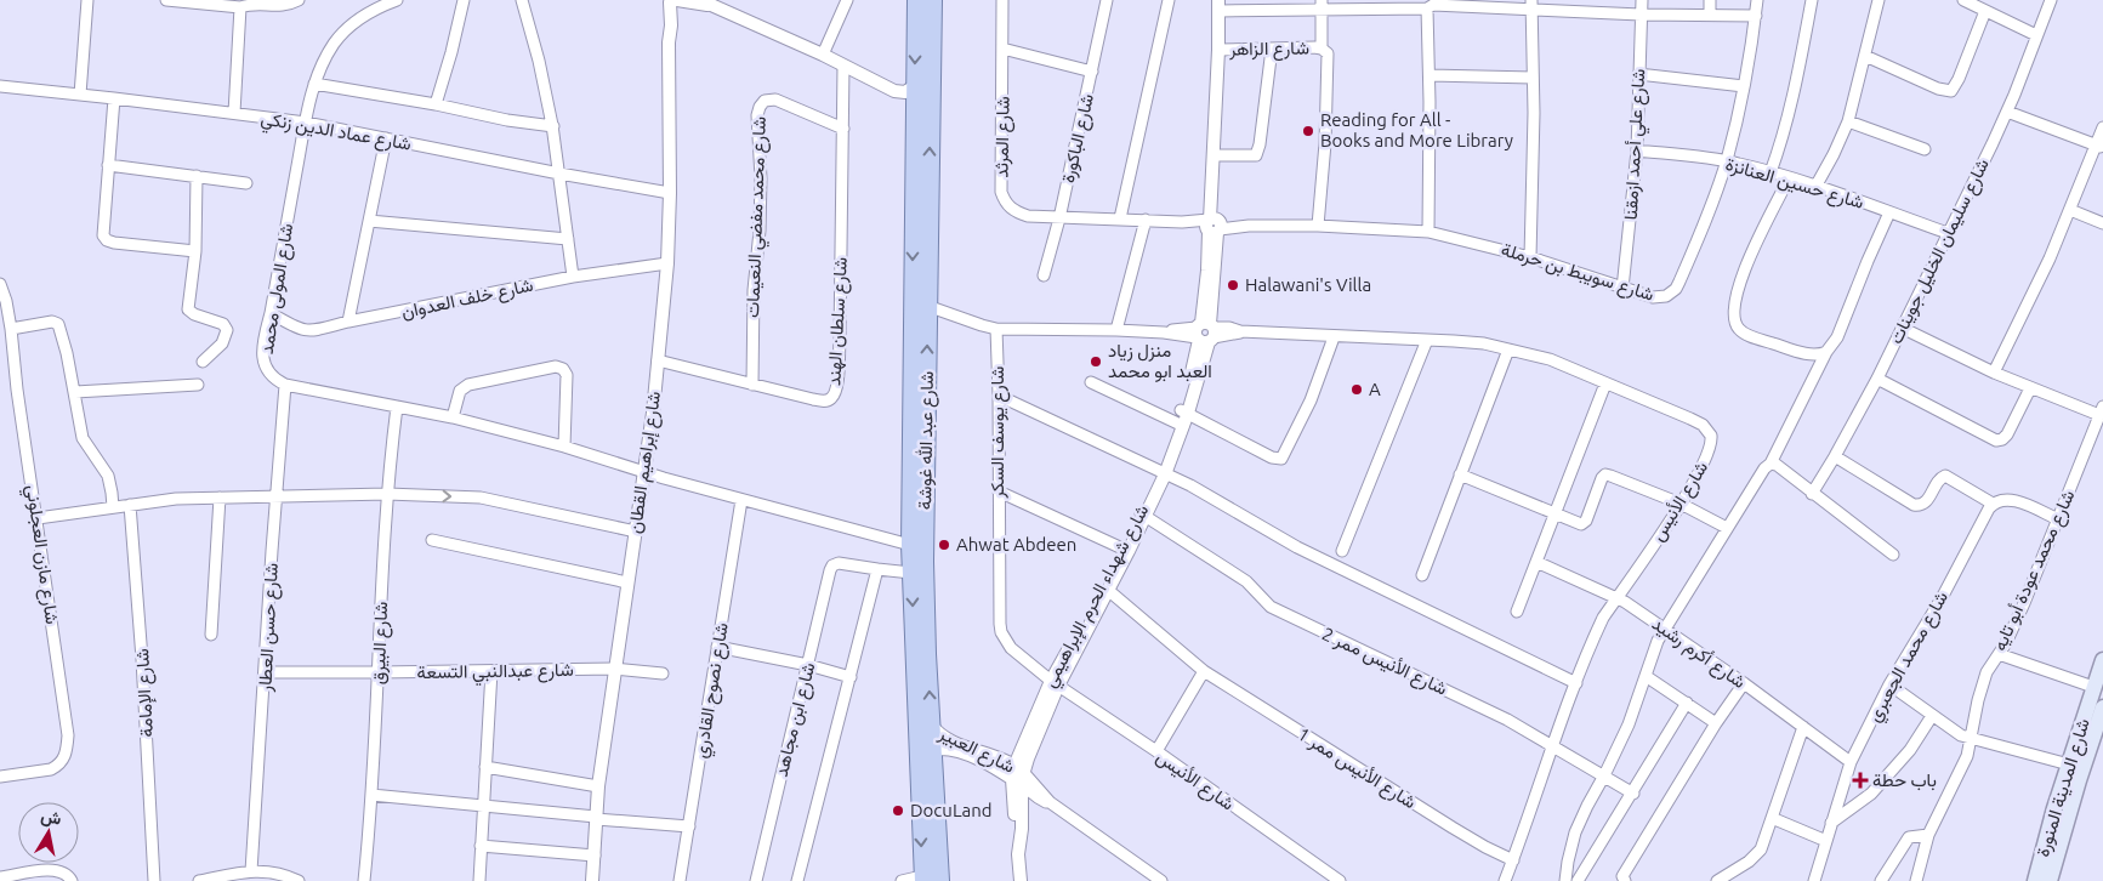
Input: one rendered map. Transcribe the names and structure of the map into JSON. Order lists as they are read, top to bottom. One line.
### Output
{"streets":{"main road":["شارع عبد الله غوشة","شارع المدينة المنورة"],"street":["شارع الزاهر","شارع عماد الدين زنكي","شارع المرثد","شارع الباكورة","شارع علي أحمد ازمقنا","شارع حسين العنانزة","شارع محمد مفضي النعيمات","شارع سليمان الخليل جوينات","شارع سويبط بن حرملة","شارع المولى محمد","شارع خلف العدوان","شارع سلطان الهند","شارع يوسف السكر","شارع إبراهيم القطان","شارع الأنيس","شارع مازن العجلوني","شارع محمد عودة أبو تايه","شارع شهداء الحرم الإبراهيمي","شارع حسن العطار","شارع البيرق","شارع أكرم رشيد","شارع محمد الجعبري","شارع الأنيس ممر 2","شارع عبدالنبي التسعة","شارع نصوح القادري","شارع الإمامة","شارع ابن مجاهد","شارع العبير","شارع الأنيس ممر 1"]},"crossings":[["شارع الزاهر","شارع سويبط بن حرملة"],["شارع الزاهر","شارع شهداء الحرم الإبراهيمي"],["شارع عماد الدين زنكي","شارع المولى محمد"],["شارع عماد الدين زنكي","شارع إبراهيم القطان"],["شارع المرثد","شارع الباكورة"],["شارع المرثد","شارع سويبط بن حرملة"],["شارع المرثد","شارع شهداء الحرم الإبراهيمي"],["شارع علي أحمد ازمقنا","شارع حسين العنانزة"],["شارع علي أحمد ازمقنا","شارع سويبط بن حرملة"],["شارع حسين العنانزة","شارع سليمان الخليل جوينات"],["شارع حسين العنانزة","شارع سويبط بن حرملة"],["شارع محمد مفضي النعيمات","شارع سلطان الهند"],["شارع سويبط بن حرملة","شارع شهداء الحرم الإبراهيمي"],["شارع المولى محمد","شارع خلف العدوان"],["شارع المولى محمد","شارع حسن العطار"],["شارع خلف العدوان","شارع إبراهيم القطان"],["شارع سلطان الهند","شارع إبراهيم القطان"],["شارع يوسف السكر","شارع الأنيس"],["شارع يوسف السكر","شارع شهداء الحرم الإبراهيمي"],["شارع عبد الله غوشة","شارع العبير"],["شارع إبراهيم القطان","شارع عبدالنبي التسعة"],["شارع الأنيس","شارع شهداء الحرم الإبراهيمي"],["شارع الأنيس","شارع أكرم رشيد"],["شارع الأنيس","شارع الأنيس ممر 2"],["شارع الأنيس","شارع الأنيس ممر 1"],["شارع شهداء الحرم الإبراهيمي","شارع الأنيس ممر 2"],["شارع شهداء الحرم الإبراهيمي","شارع العبير"],["شارع شهداء الحرم الإبراهيمي","شارع الأنيس ممر 1"],["شارع حسن العطار","شارع عبدالنبي التسعة"],["شارع البيرق","شارع عبدالنبي التسعة"],["شارع أكرم رشيد","شارع محمد الجعبري"]],"places":{"other":["Reading for All - Books and More Library","Halawani's Villa","منزل زياد العبد ابو محمد","A","Ahwat Abdeen","DocuLand"],"health":["باب حطة"]},"north":"top"}
